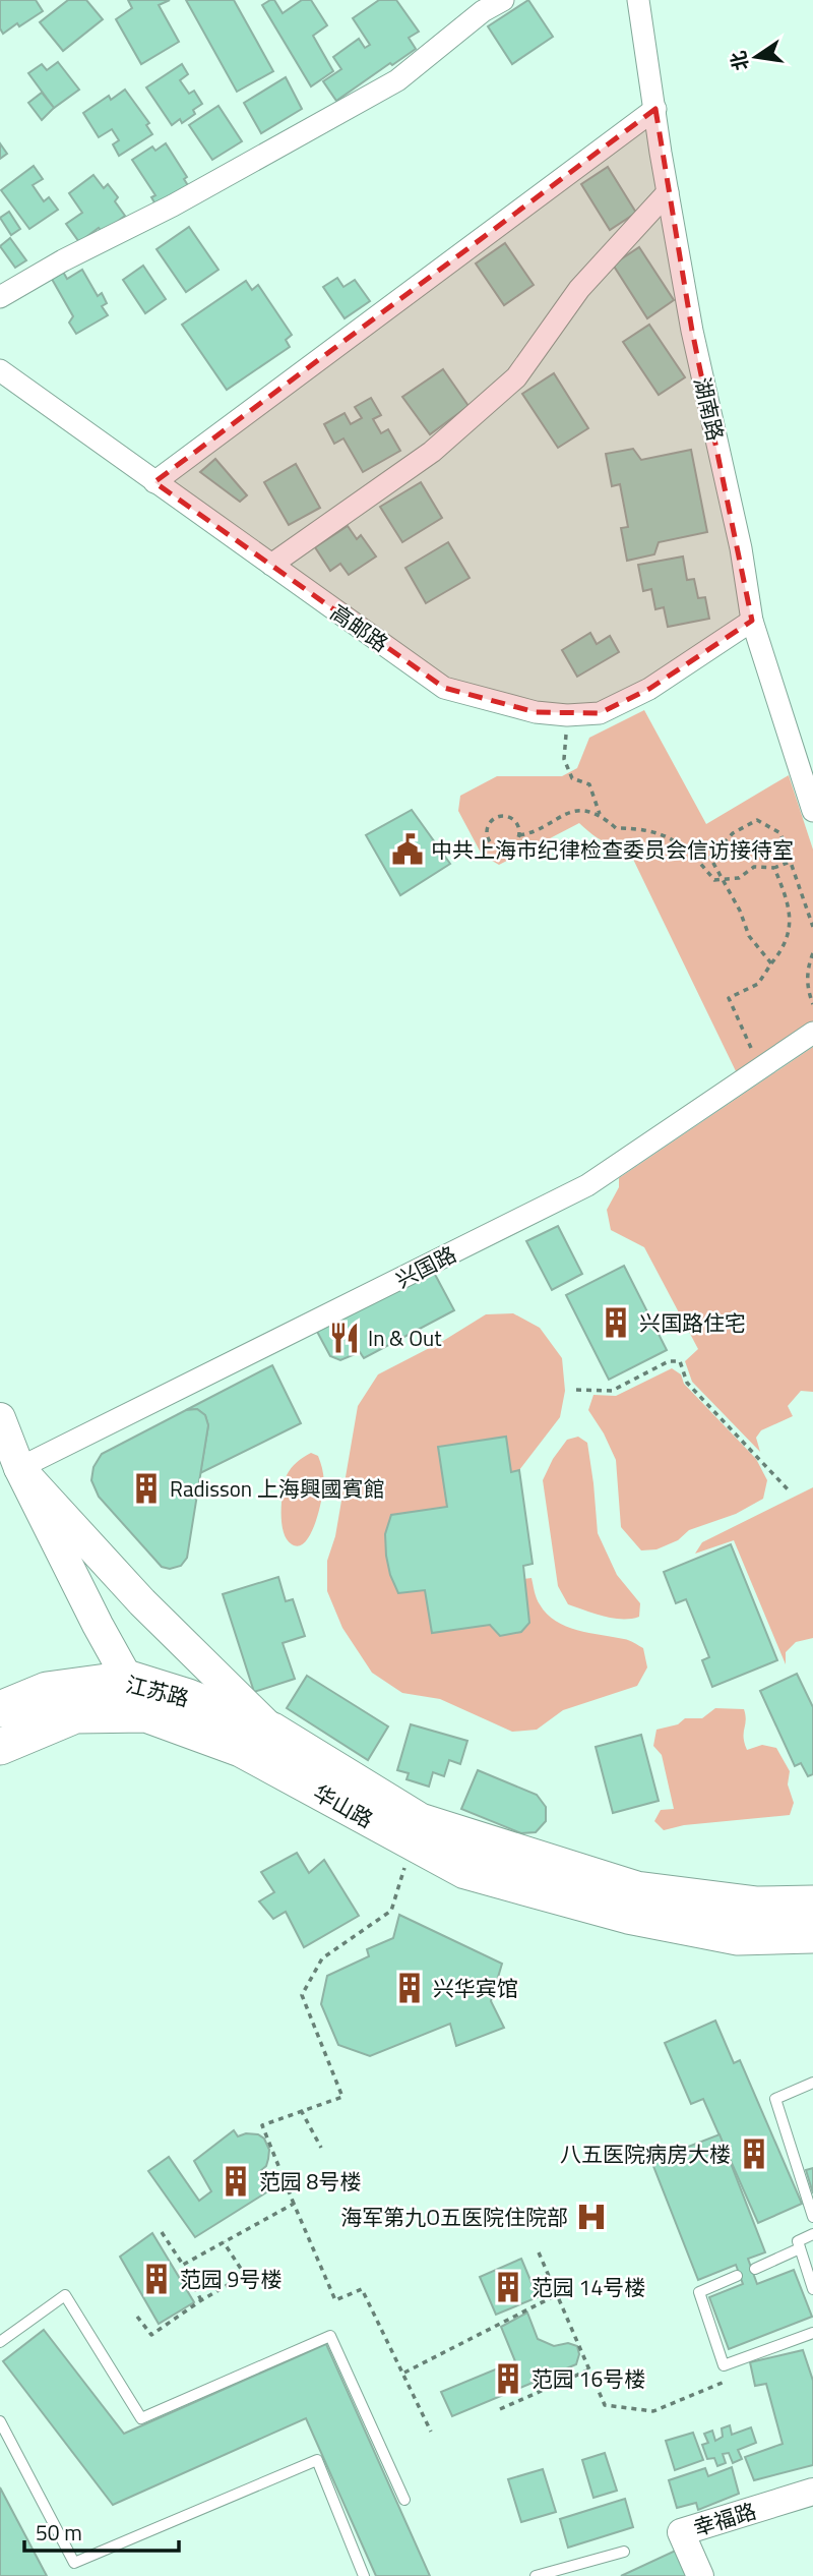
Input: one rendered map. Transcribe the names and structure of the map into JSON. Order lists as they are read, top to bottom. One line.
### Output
{"streets":{"main road":["江苏路","华山路"],"street":["湖南路","高邮路","兴国路","幸福路"]},"crossings":[["湖南路","高邮路"],["兴国路","华山路"],["江苏路","华山路"]],"places":{"public building":["中共上海市纪律检查委员会信访接待室"],"building":["兴国路住宅","Radisson 上海興國賓館","兴华宾馆","八五医院病房大楼","范园 8号楼","范园 9号楼","范园 14号楼","范园 16号楼"],"restaurant":["In & Out"],"hospital":["海军第九O五医院住院部"]},"scale_bar":"50 m","north":"left"}
